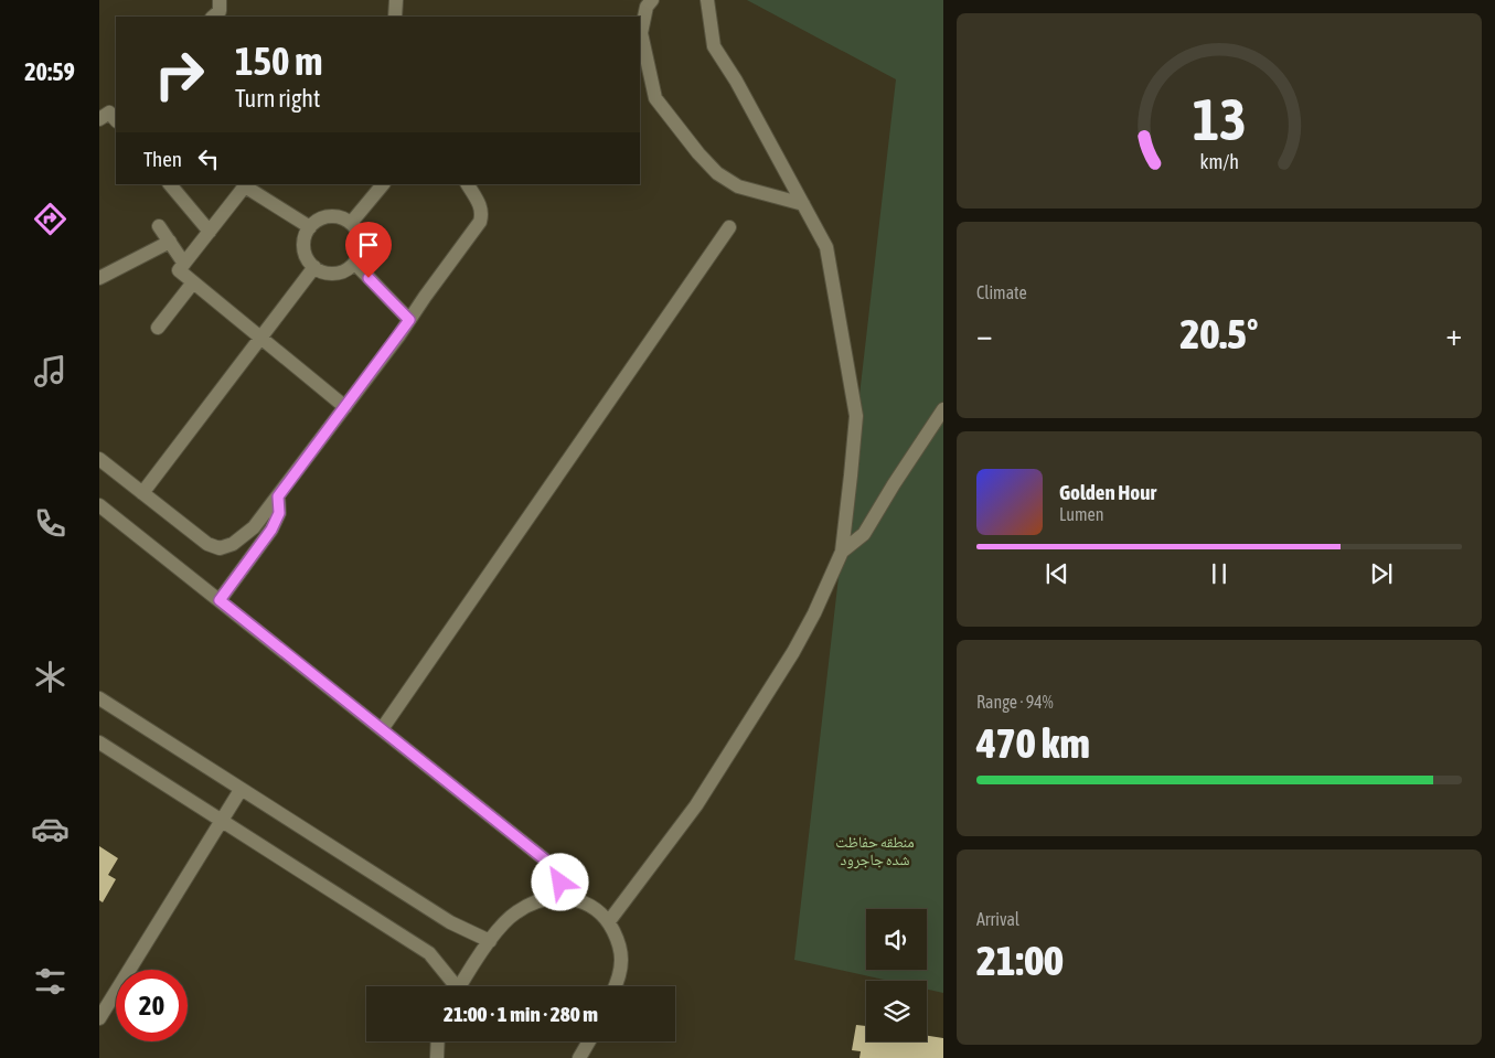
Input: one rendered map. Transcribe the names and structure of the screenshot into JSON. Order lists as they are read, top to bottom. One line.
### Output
{"parks":["منطقه حفاظت شده جاجرود"],"page":{"tabs":"20:59","turn":["150 m","Turn right"],"then":"Then","tile":["Climate",["Range · 94%","470 km"],["Arrival","21:00"]],"heat":["−","20.5°","+"],"song":["Golden Hour","Lumen"],"limit":"20","trip":"21:00 · 1 min · 280 m","gauge":["13","km/h"]}}
